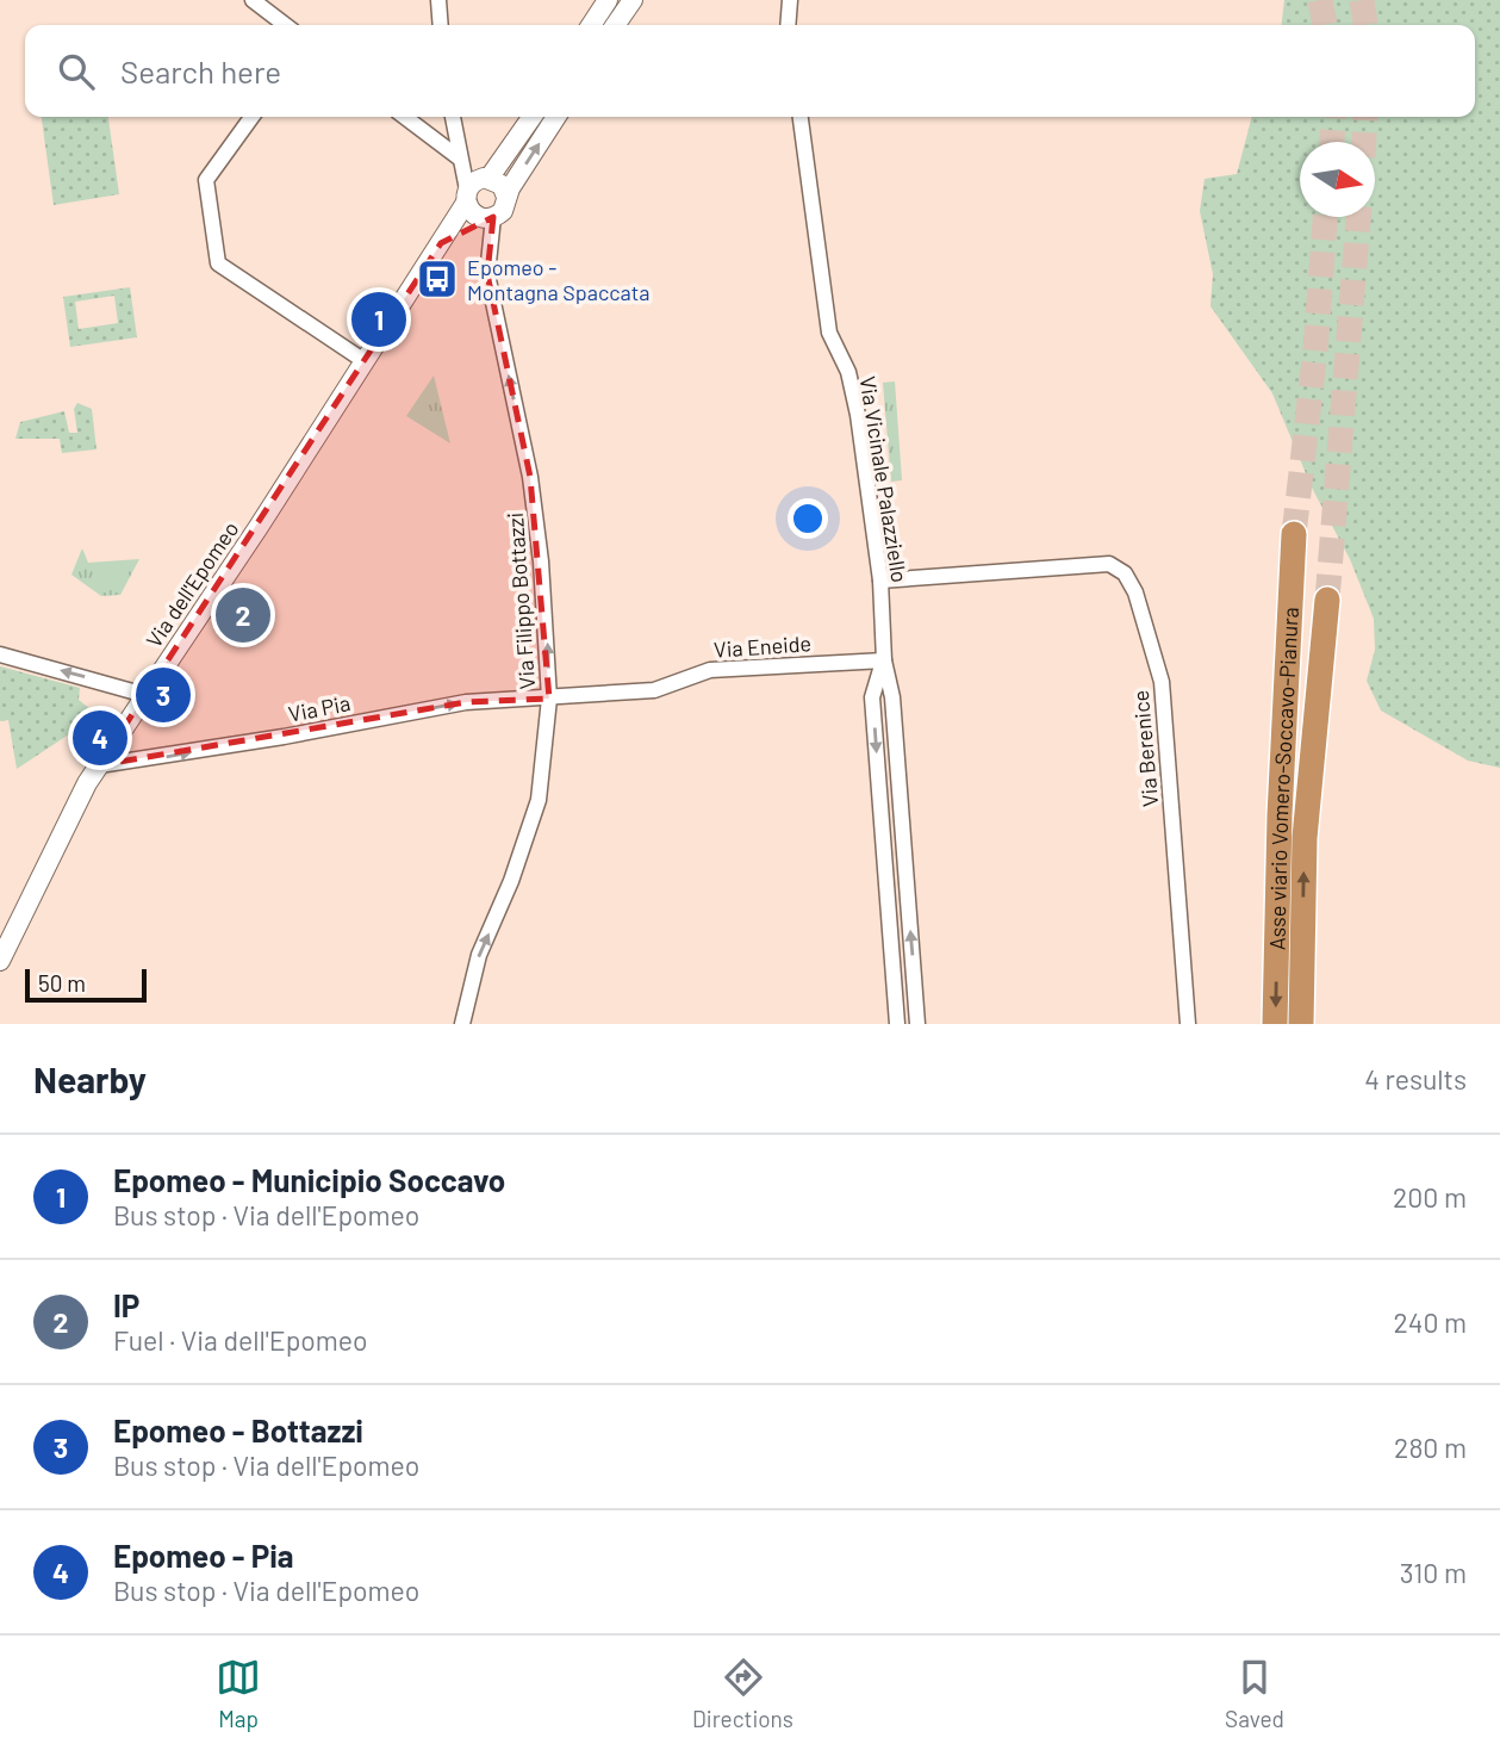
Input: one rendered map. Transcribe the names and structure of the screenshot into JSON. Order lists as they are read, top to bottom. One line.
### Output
{"streets":{"highway":["Asse viario Vomero-Soccavo-Pianura"],"street":["Via Vicinale Palazziello","Via dell'Epomeo","Via Filippo Bottazzi","Via Eneide","Via Pia","Via Berenice"]},"crossings":[["Via Vicinale Palazziello","Via Eneide"],["Via Vicinale Palazziello","Via Berenice"],["Via dell'Epomeo","Via Filippo Bottazzi"],["Via dell'Epomeo","Via Pia"],["Via Filippo Bottazzi","Via Eneide"],["Via Filippo Bottazzi","Via Pia"],["Via Eneide","Via Pia"]],"one_way":["Via Filippo Bottazzi","Via Pia"],"places":{"bus stop":["Epomeo - Montagna Spaccata"]},"scale_bar":"50 m","north":"right","page":{"search":"Search here","pins":["1","2","3","4"],"scale":"50 m","heading":["Nearby","4 results"],"list":[{"mark":"1","name":"Epomeo - Municipio Soccavo","note":"Bus stop · Via dell'Epomeo","value":"200 m"},{"mark":"2","name":"IP","note":"Fuel · Via dell'Epomeo","value":"240 m"},{"mark":"3","name":"Epomeo - Bottazzi","note":"Bus stop · Via dell'Epomeo","value":"280 m"},{"mark":"4","name":"Epomeo - Pia","note":"Bus stop · Via dell'Epomeo","value":"310 m"}],"nav":["Map","Directions","Saved"]}}
